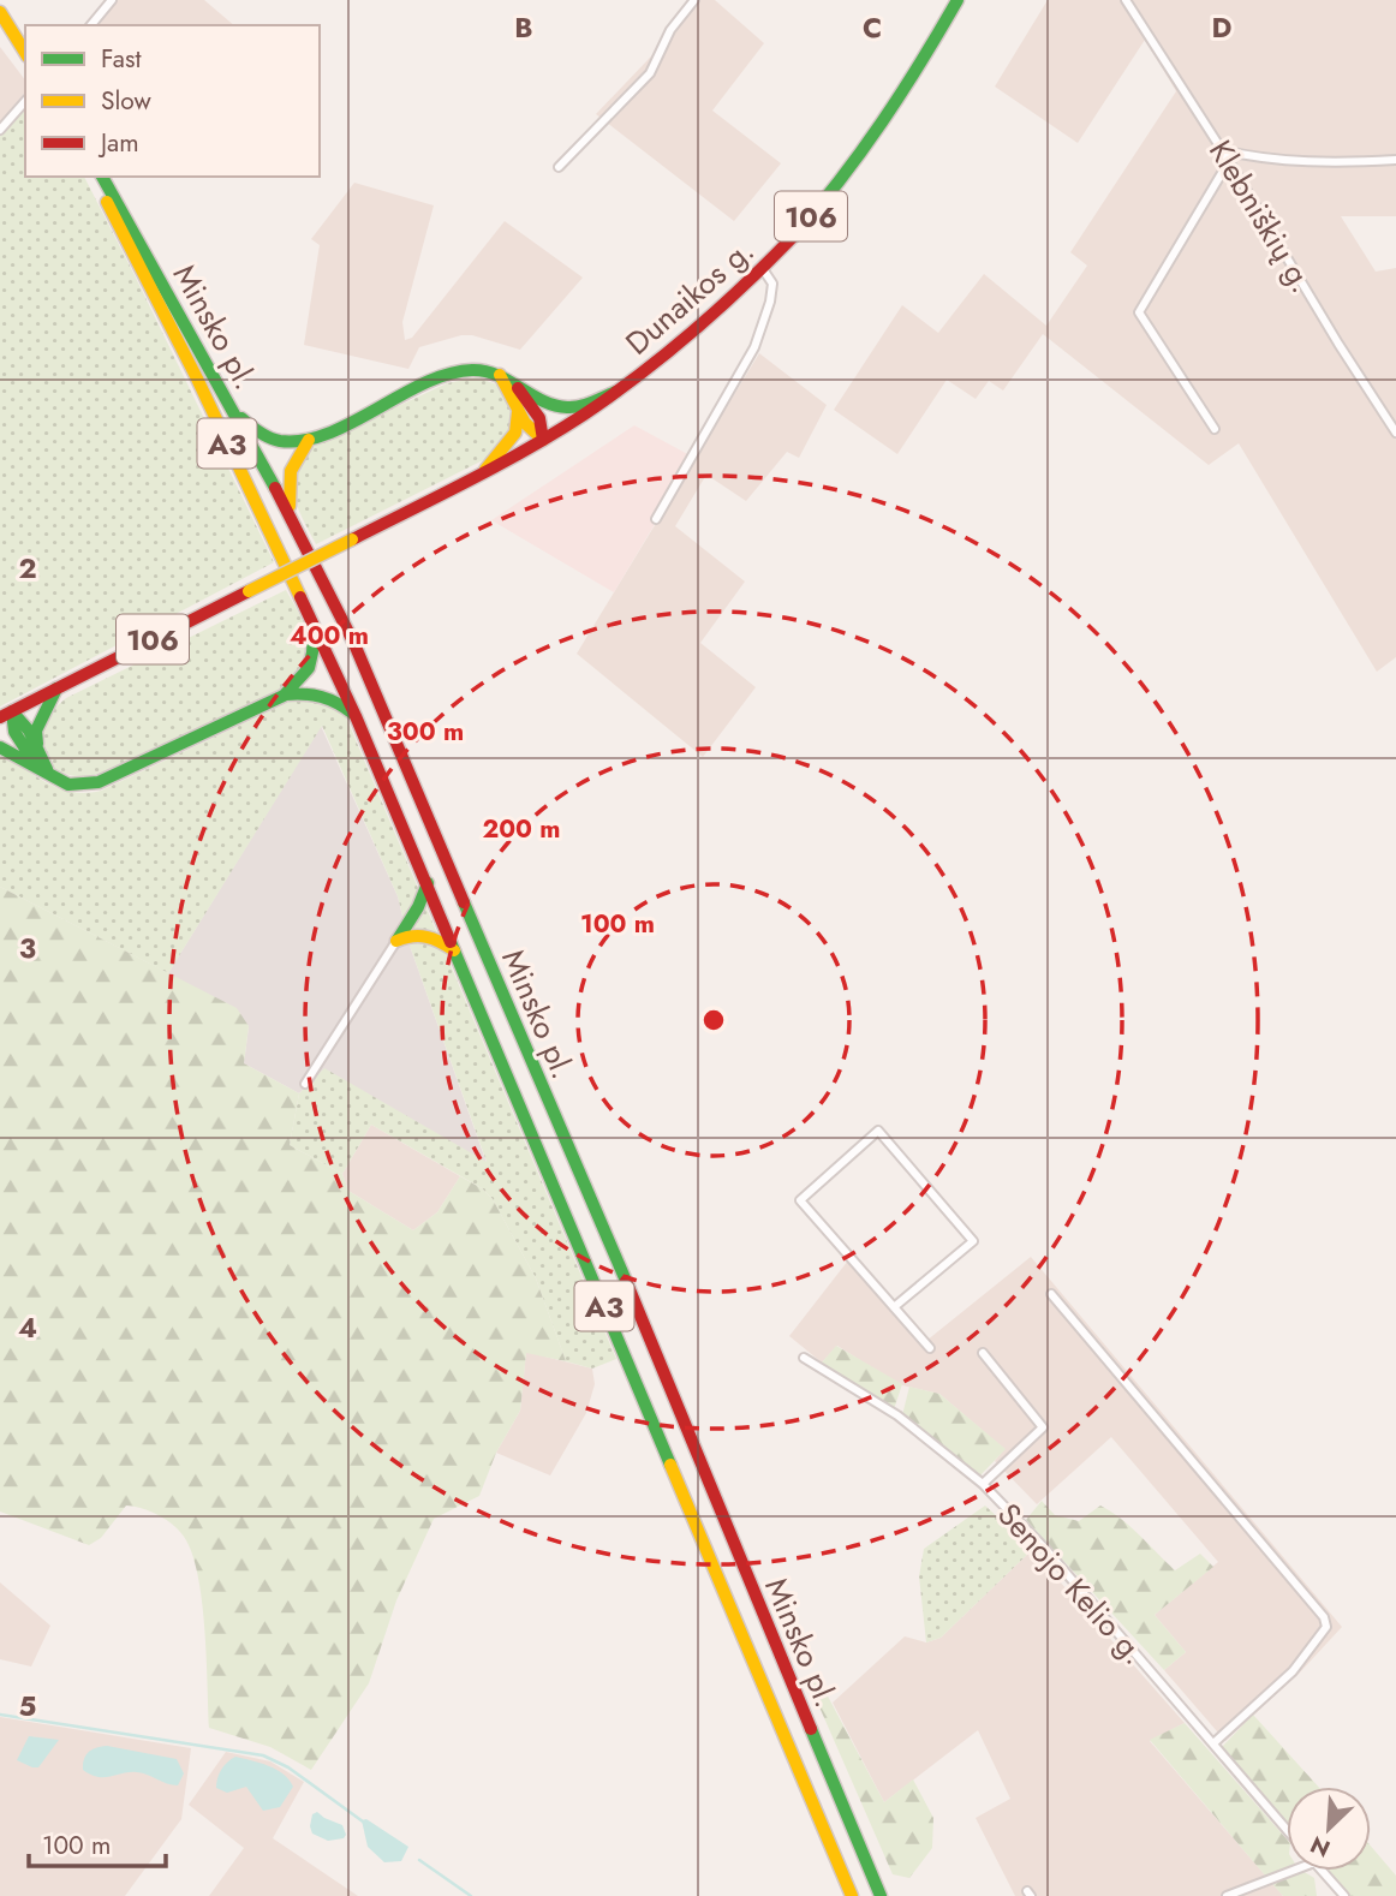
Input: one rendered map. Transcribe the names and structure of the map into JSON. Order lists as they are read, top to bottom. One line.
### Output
{"streets":{"main road":["106","Dunaikos g.","Minsko pl.","A3"],"street":["Klebniškių g.","Senojo Kelio g."]},"crossings":[["106","Dunaikos g."]],"legend":["Fast","Slow","Jam"],"scale_bar":"100 m","north":"bottom left","grid":{"columns":["B","C","D"],"rows":["2","3","4","5"]},"rings":["400 m","300 m","200 m","100 m"]}
